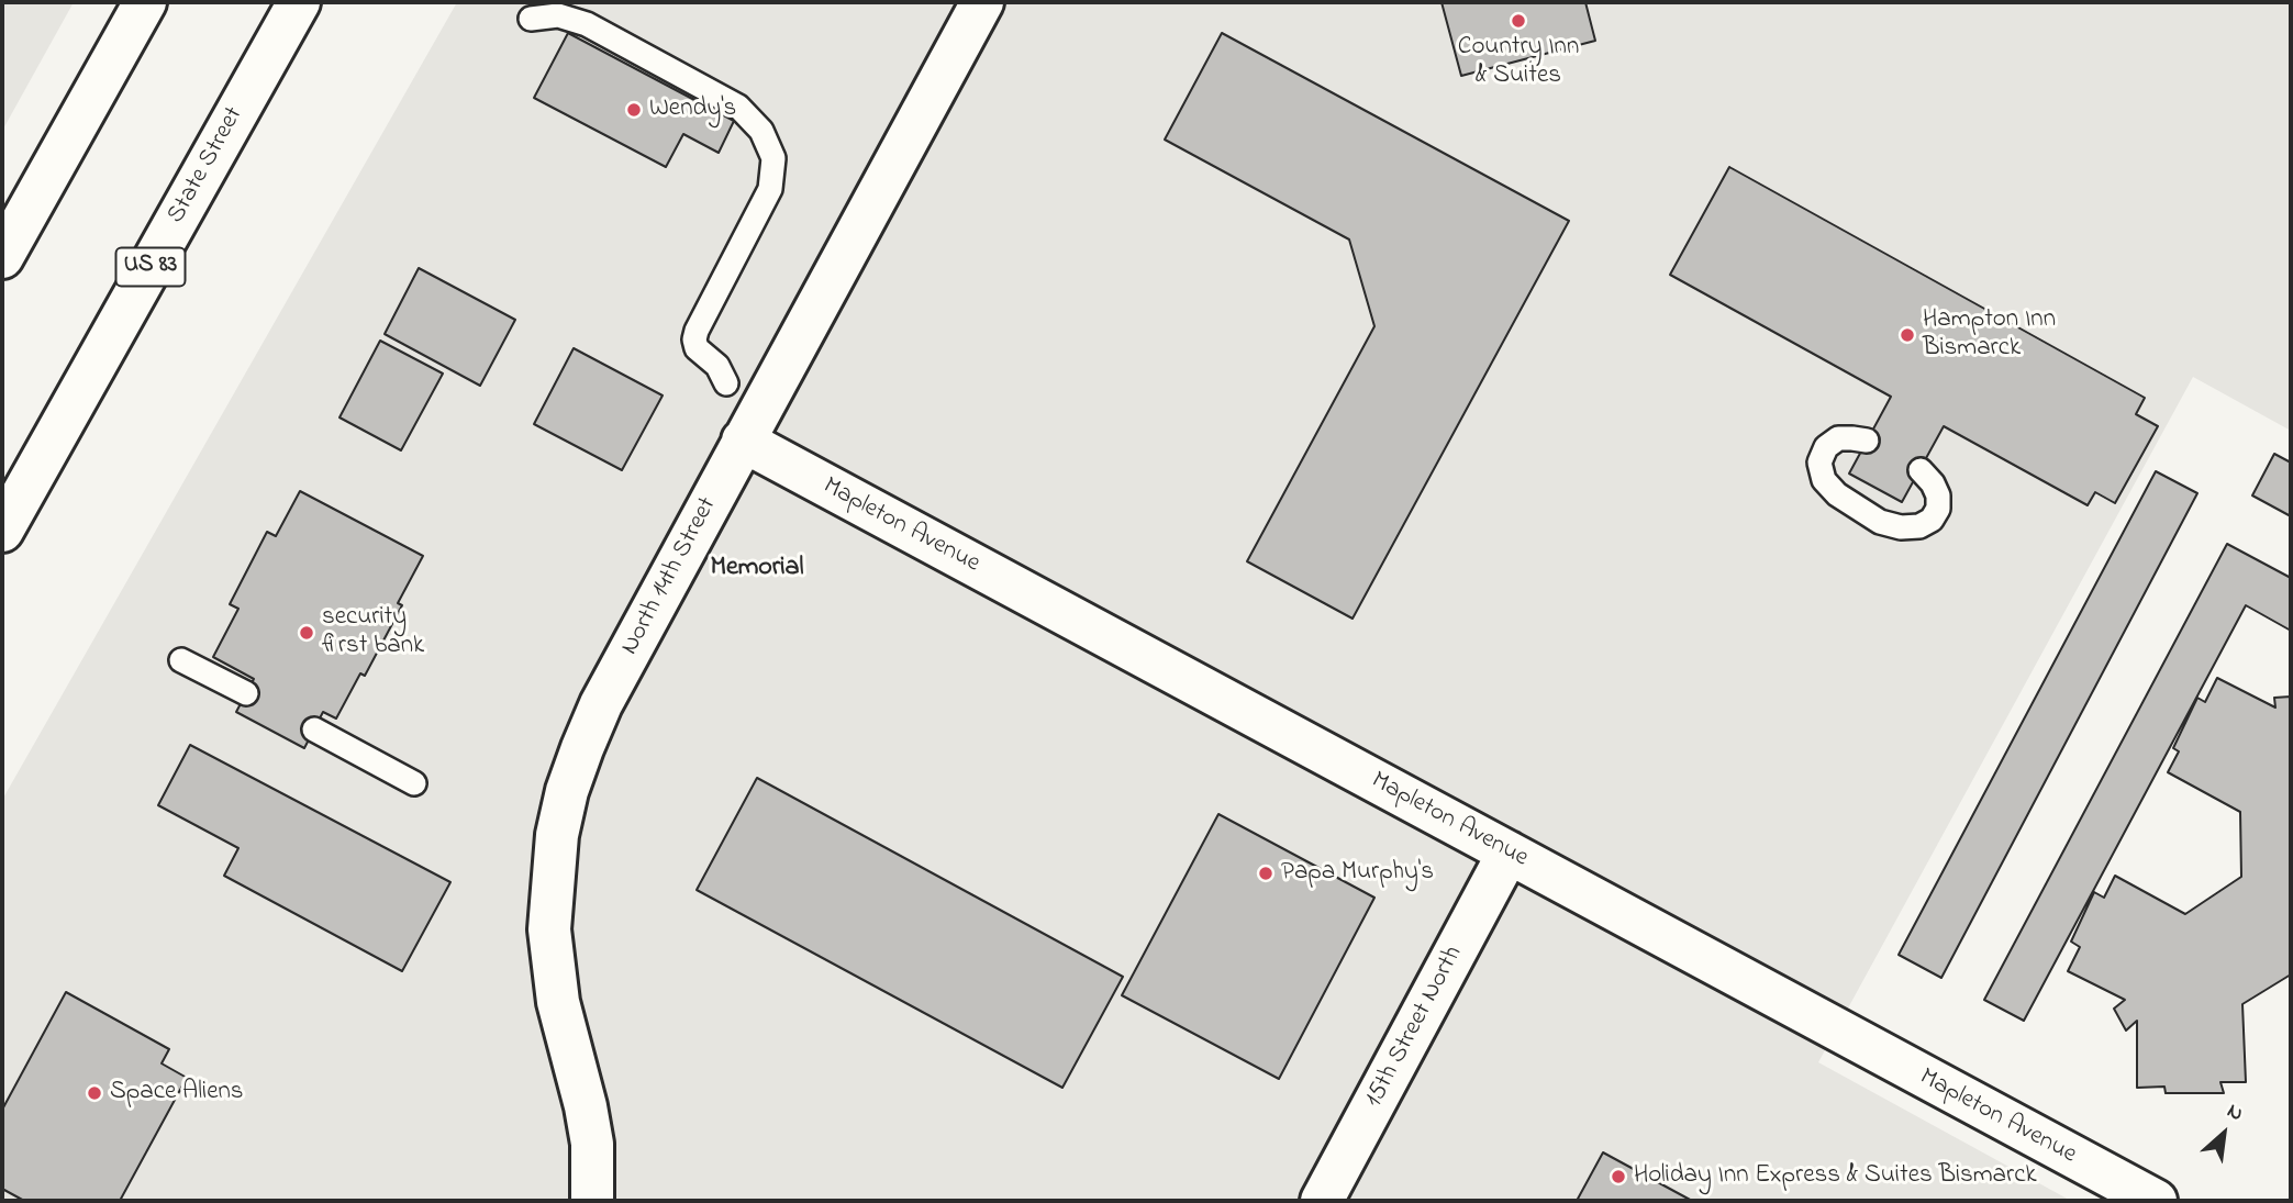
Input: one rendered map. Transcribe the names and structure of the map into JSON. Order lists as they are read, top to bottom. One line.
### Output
{"streets":{"main road":["State Street","US 83","Mapleton Avenue","North 14th Street","15th Street North"]},"crossings":[["Mapleton Avenue","North 14th Street"],["Mapleton Avenue","15th Street North"]],"districts":["Memorial"],"places":["Country Inn & Suites","Wendy's","Hampton Inn Bismarck","security first bank","Papa Murphy's","Space Aliens","Holiday Inn Express & Suites Bismarck"],"north":"top right"}
